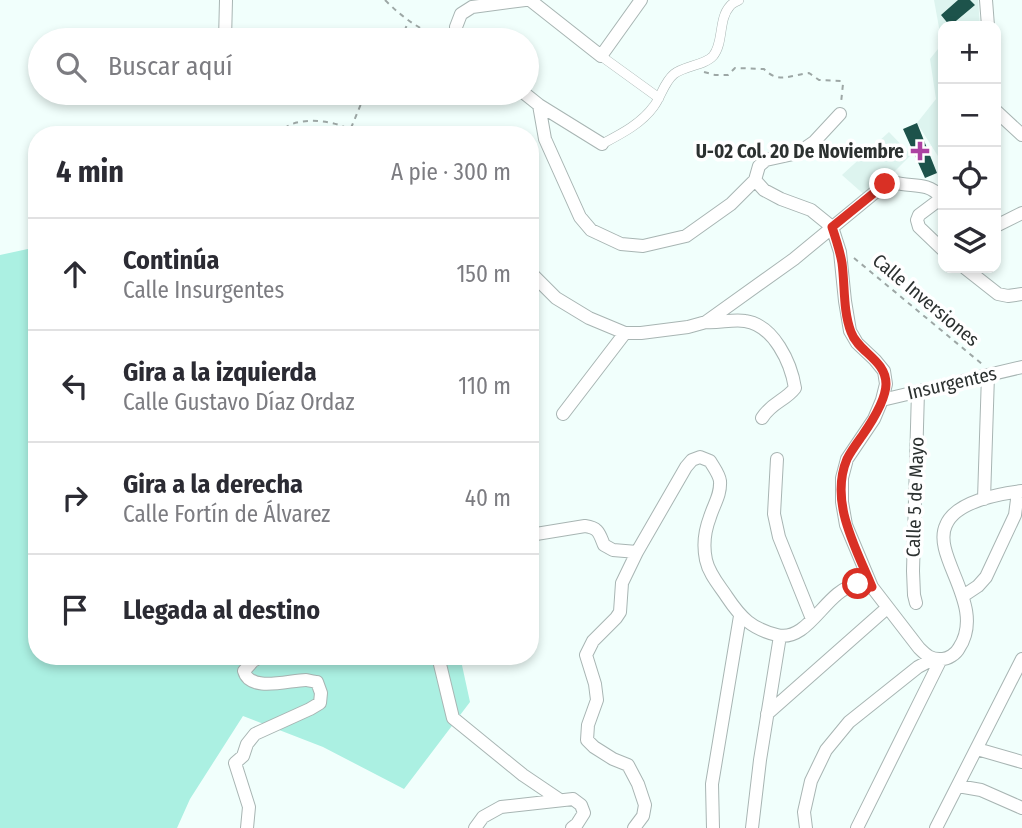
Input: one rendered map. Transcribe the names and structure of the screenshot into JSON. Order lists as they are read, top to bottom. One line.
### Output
{"streets":{"street":["Insurgentes","Calle 5 de Mayo"],"path":["Calle Inversiones"]},"crossings":[["Calle Inversiones","Insurgentes"],["Insurgentes","Calle 5 de Mayo"]],"places":{"health":["U-02 Col. 20 De Noviembre"]},"page":{"map_buttons":["+","−"],"search":"Buscar aquí","heading":["4 min","A pie · 300 m"],"list":[["Continúa","Calle Insurgentes","150 m"],["Gira a la izquierda","Calle Gustavo Díaz Ordaz","110 m"],["Gira a la derecha","Calle Fortín de Álvarez","40 m"],"Llegada al destino"]}}
